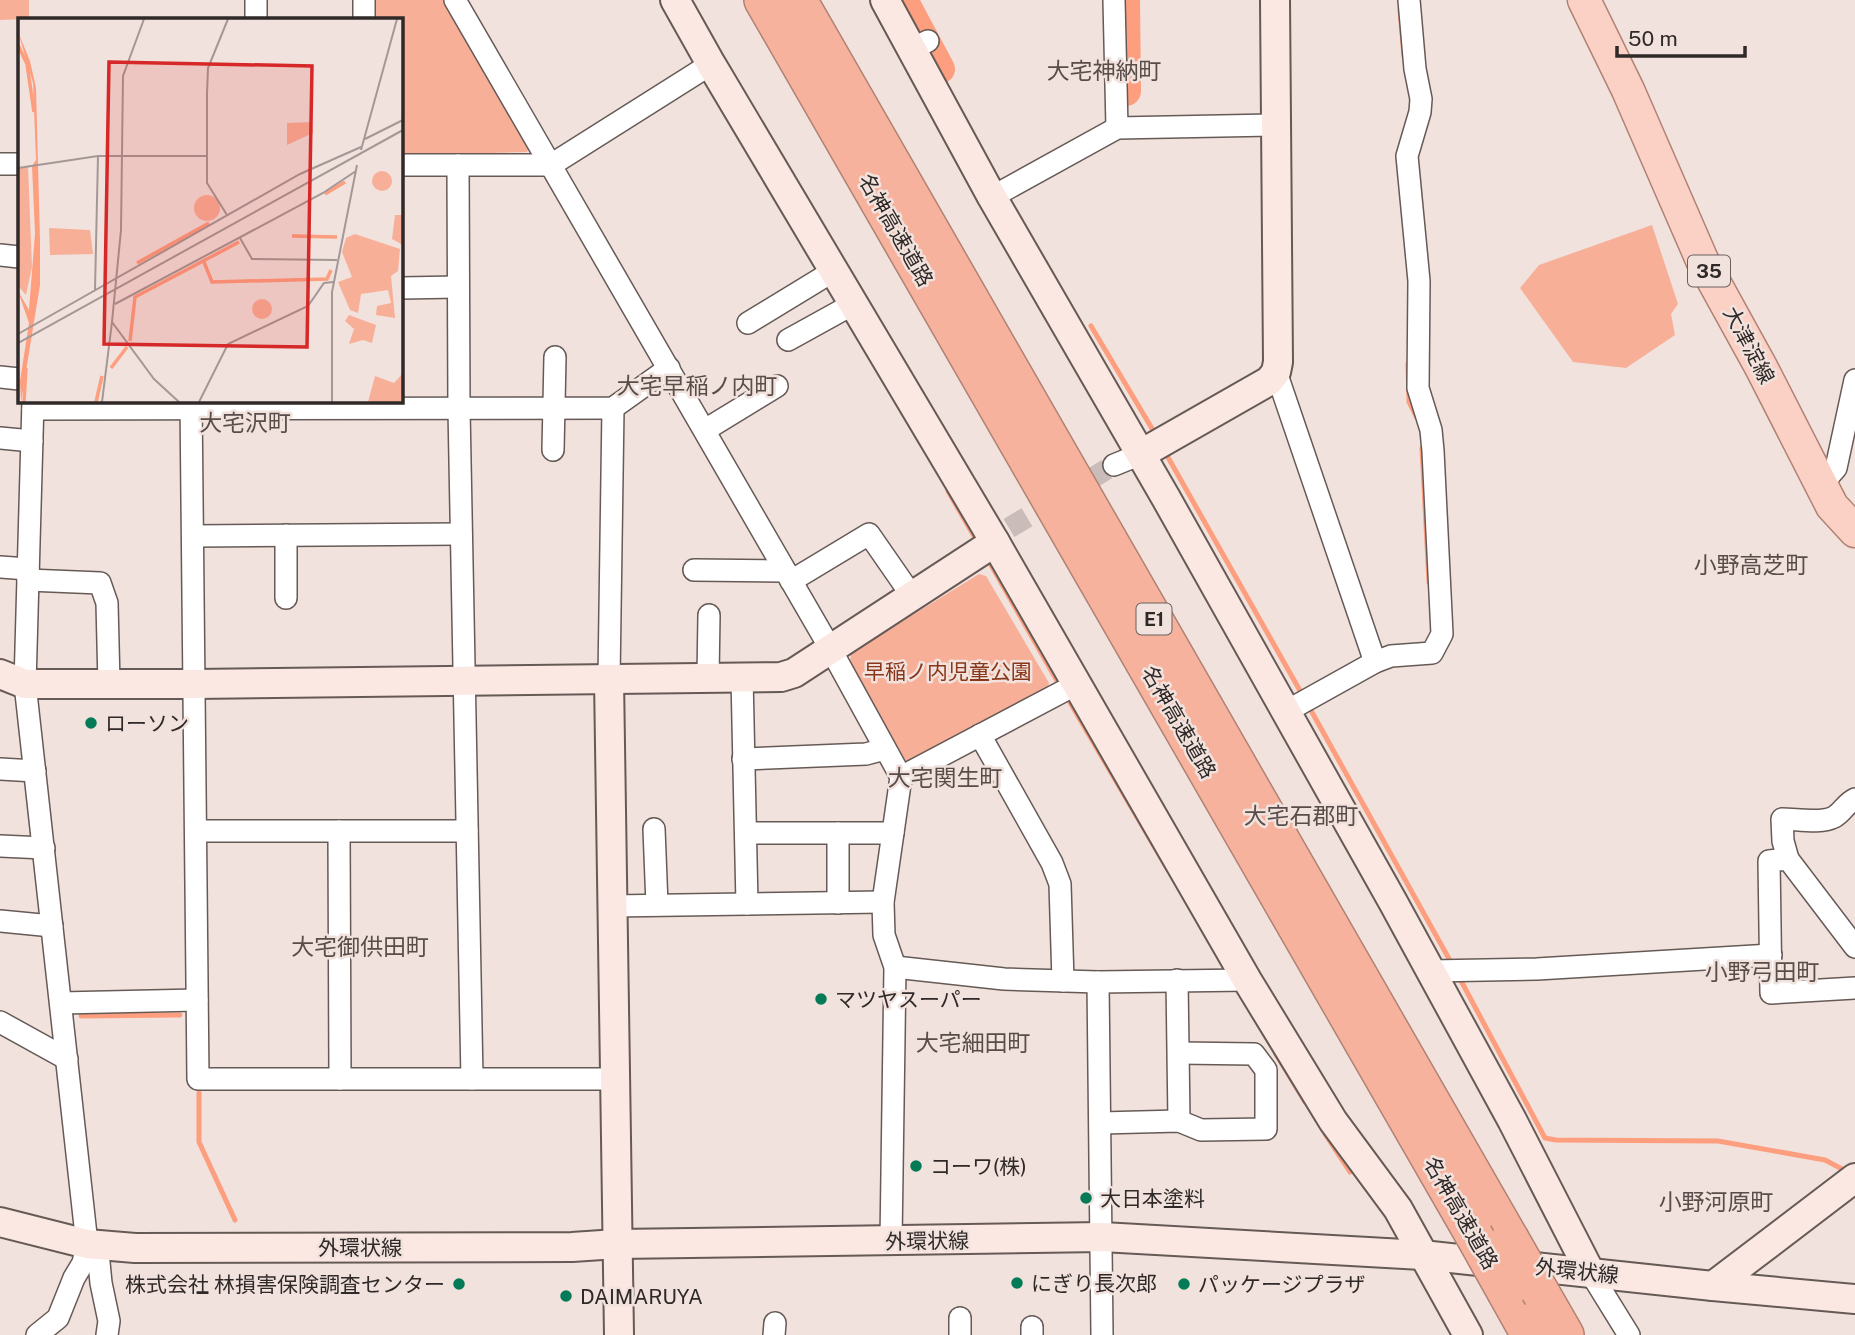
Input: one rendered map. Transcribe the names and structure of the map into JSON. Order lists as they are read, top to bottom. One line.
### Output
{"streets":{"highway":["名神高速道路","E1"],"main road":["35","大津淀線"],"street":["外環状線"]},"districts":["大宅神納町","大宅早稲ノ内町","大宅沢町","小野高芝町","大宅関生町","大宅石郡町","大宅御供田町","小野弓田町","大宅細田町","小野河原町"],"parks":["早稲ノ内児童公園"],"places":["ローソン","マツヤスーパー","コーワ(株)","大日本塗料","にぎり長次郎","株式会社 林損害保険調査センター","パッケージプラザ","DAIMARUYA"],"scale_bar":"50 m"}
